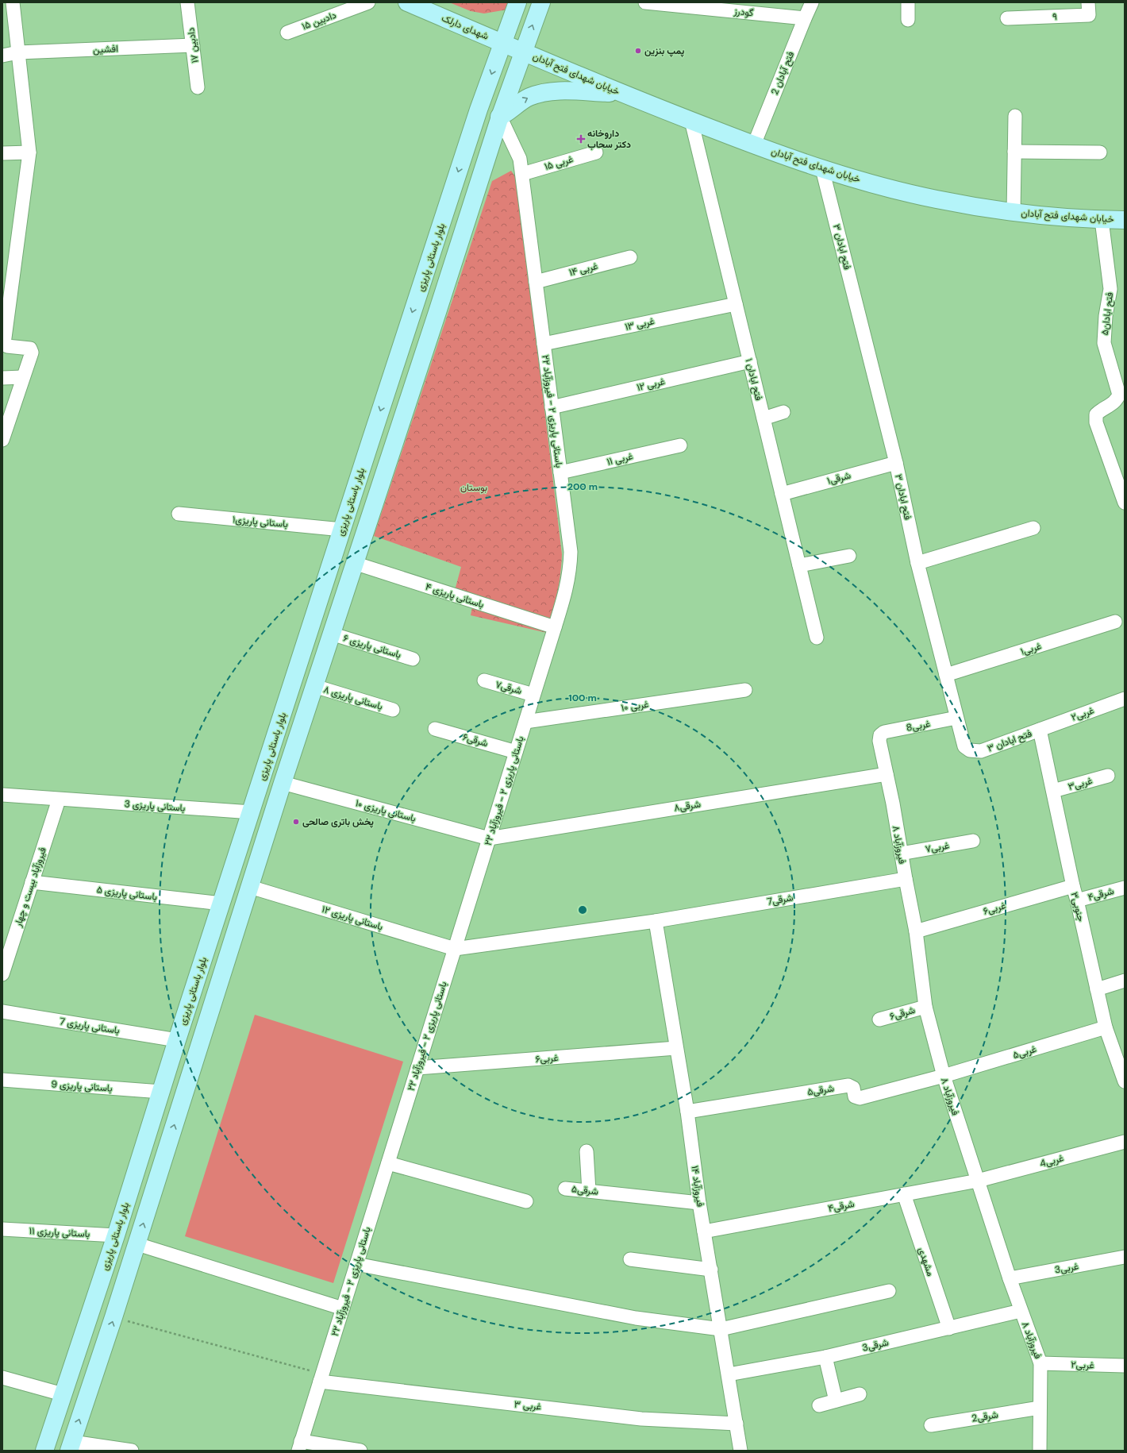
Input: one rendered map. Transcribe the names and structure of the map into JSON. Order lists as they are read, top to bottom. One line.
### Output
{"streets":{"main road":["شهدای دارلک","خیابان شهدای فتح آبادان","بلوار باستانی پاریزی"],"street":["گودرز","۹","دادبین ۱۵","دادبین ۱۷","افشین","فتح آبادان 2","غربی ۱۵","فتح ابادان ۳","غربی ۱۴","فتح ابادان۵","غربی ۱۳","فتح ابادان ۱","غربی ۱۲","باستانی پاریزی ۲ - فیروزآباد ۲۲","غربی ۱۱","شرقی۱","باستانی پاریزی۱","باستانی پاریزی ۴","باستانی پاریزی ۶","غربی۱","شرقی۷","باستانی پاریزی ۸","غربی ۱۰","غربی۲","غربی8","شرقی۶","غربی۳","باستانی پاریزی 3","شرقی۸","باستانی پاریزی ۱۰","فیروزآباد ۸","غربی۷","فیروزآباد بیست و چهار","باستانی پاریزی ۵","شرقی۴","شرقی7","جنوبی۳","غربی۶","باستانی پاریزی ۱۲","باستانی پاریزی 7","غربی۵","باستانی پاریزی 9","شرقی۵","غربی4","فیروزآباد ۱۴","باستانی پاریزی ۱۱","مشهدی","غربی3","شرقی3","غربی ۳","شرقی2"]},"crossings":[["گودرز","فتح آبادان 2"],["شهدای دارلک","خیابان شهدای فتح آبادان"],["شهدای دارلک","بلوار باستانی پاریزی"],["دادبین ۱۷","افشین"],["فتح آبادان 2","خیابان شهدای فتح آبادان"],["خیابان شهدای فتح آبادان","فتح ابادان ۳"],["خیابان شهدای فتح آبادان","فتح ابادان۵"],["خیابان شهدای فتح آبادان","فتح ابادان ۱"],["غربی ۱۵","باستانی پاریزی ۲ - فیروزآباد ۲۲"],["فتح ابادان ۳","شرقی۱"],["فتح ابادان ۳","غربی۱"],["فتح ابادان ۳","غربی۲"],["فتح ابادان ۳","غربی8"],["فتح ابادان ۳","جنوبی۳"],["بلوار باستانی پاریزی","باستانی پاریزی۱"],["بلوار باستانی پاریزی","باستانی پاریزی 3"],["بلوار باستانی پاریزی","باستانی پاریزی ۵"],["بلوار باستانی پاریزی","باستانی پاریزی 7"],["بلوار باستانی پاریزی","باستانی پاریزی 9"],["بلوار باستانی پاریزی","باستانی پاریزی ۱۱"],["غربی ۱۴","باستانی پاریزی ۲ - فیروزآباد ۲۲"],["غربی ۱۳","فتح ابادان ۱"],["غربی ۱۳","باستانی پاریزی ۲ - فیروزآباد ۲۲"],["فتح ابادان ۱","غربی ۱۲"],["فتح ابادان ۱","شرقی۱"],["غربی ۱۲","باستانی پاریزی ۲ - فیروزآباد ۲۲"],["باستانی پاریزی ۲ - فیروزآباد ۲۲","غربی ۱۱"],["باستانی پاریزی ۲ - فیروزآباد ۲۲","باستانی پاریزی ۴"],["باستانی پاریزی ۲ - فیروزآباد ۲۲","شرقی۷"],["باستانی پاریزی ۲ - فیروزآباد ۲۲","غربی ۱۰"],["باستانی پاریزی ۲ - فیروزآباد ۲۲","شرقی۶"],["باستانی پاریزی ۲ - فیروزآباد ۲۲","شرقی۸"],["باستانی پاریزی ۲ - فیروزآباد ۲۲","باستانی پاریزی ۱۰"],["باستانی پاریزی ۲ - فیروزآباد ۲۲","شرقی7"],["باستانی پاریزی ۲ - فیروزآباد ۲۲","غربی۶"],["باستانی پاریزی ۲ - فیروزآباد ۲۲","باستانی پاریزی ۱۲"],["باستانی پاریزی ۲ - فیروزآباد ۲۲","غربی ۳"],["غربی۲","فیروزآباد ۸"],["غربی۲","جنوبی۳"],["غربی8","فیروزآباد ۸"],["شرقی۶","فیروزآباد ۸"],["غربی۳","جنوبی۳"],["باستانی پاریزی 3","فیروزآباد بیست و چهار"],["شرقی۸","باستانی پاریزی ۱۰"],["شرقی۸","فیروزآباد ۸"],["فیروزآباد ۸","غربی۷"],["فیروزآباد ۸","شرقی۴"],["فیروزآباد ۸","شرقی7"],["فیروزآباد ۸","غربی۶"],["فیروزآباد ۸","غربی۵"],["فیروزآباد ۸","شرقی۵"],["فیروزآباد ۸","غربی4"],["فیروزآباد ۸","غربی3"],["فیروزآباد ۸","شرقی3"],["فیروزآباد ۸","شرقی2"],["فیروزآباد بیست و چهار","باستانی پاریزی ۵"],["شرقی۴","جنوبی۳"],["شرقی۴","غربی4"],["شرقی۴","فیروزآباد ۱۴"],["شرقی۴","مشهدی"],["شرقی7","باستانی پاریزی ۱۲"],["شرقی7","فیروزآباد ۱۴"],["جنوبی۳","غربی۶"],["جنوبی۳","غربی۵"],["غربی۶","فیروزآباد ۱۴"],["غربی۵","شرقی۵"],["شرقی۵","فیروزآباد ۱۴"],["فیروزآباد ۱۴","شرقی3"],["فیروزآباد ۱۴","غربی ۳"],["مشهدی","شرقی3"]],"parks":["بوستان"],"places":{"other":["پمپ بنزین","پخش باتری صالحی"],"health":["داروخانه دکتر سحاب"]},"rings":["200 m","100 m"]}
